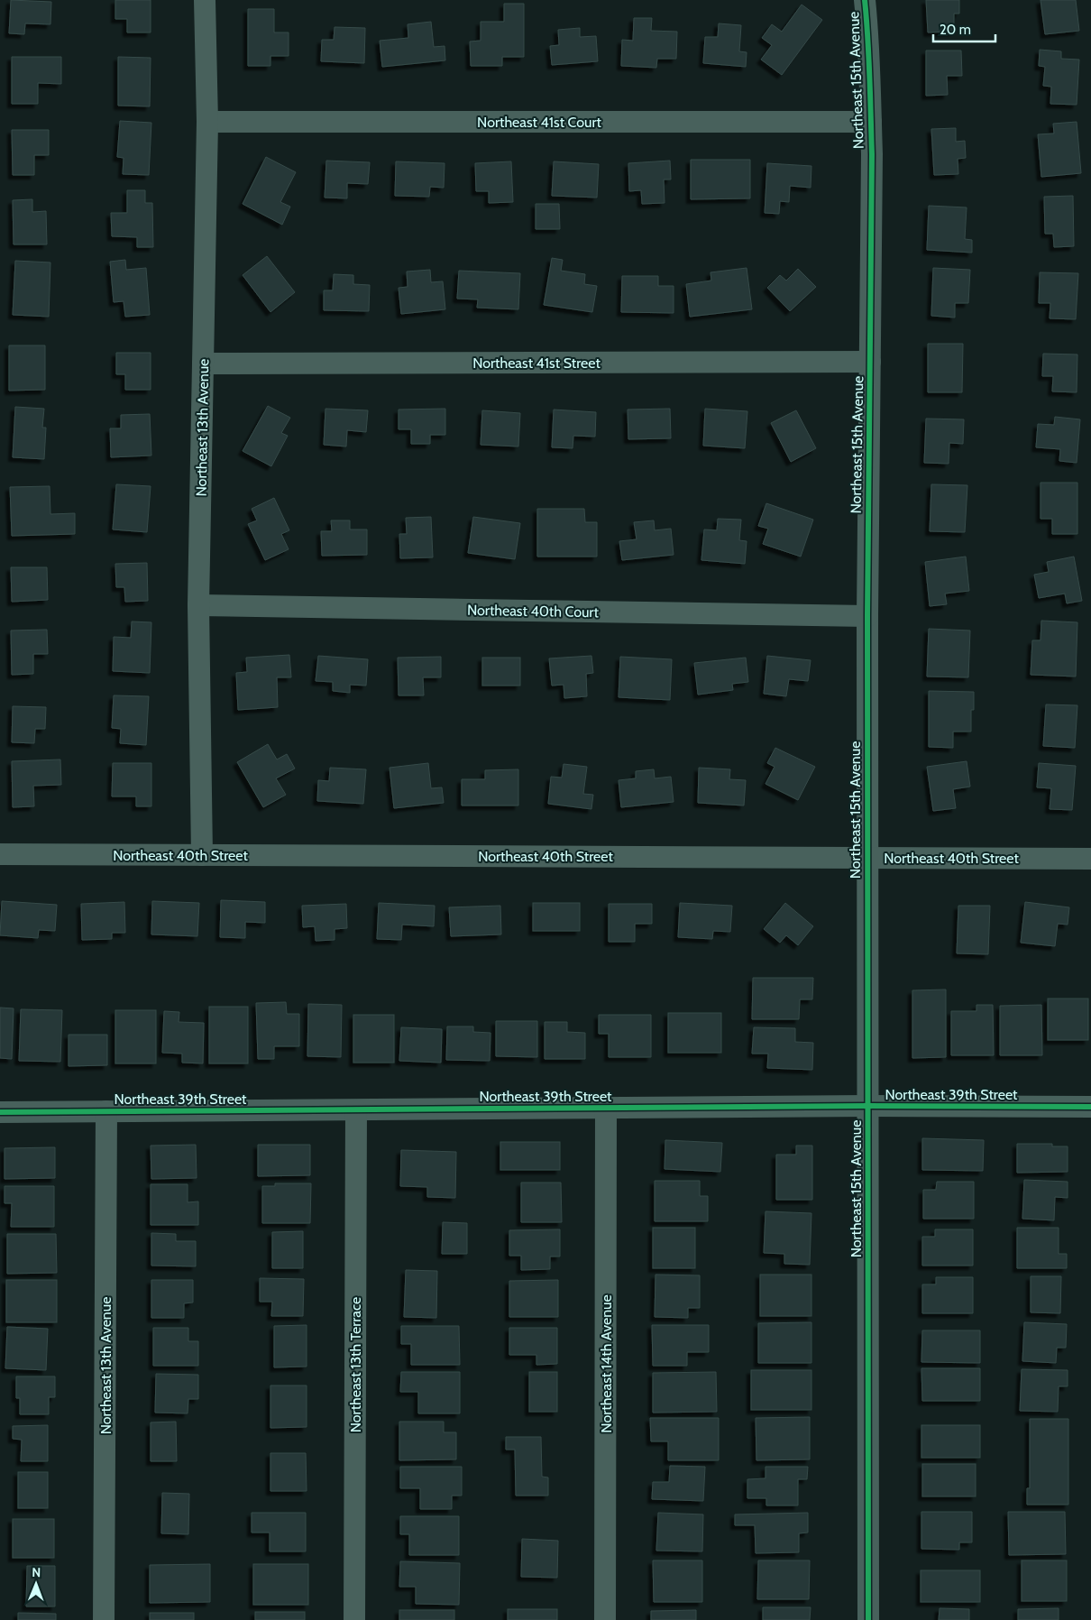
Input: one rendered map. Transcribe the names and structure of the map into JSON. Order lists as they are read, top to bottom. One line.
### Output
{"streets":{"street":["Northeast 15th Avenue","Northeast 41st Court","Northeast 41st Street","Northeast 13th Avenue","Northeast 40th Court","Northeast 40th Street","Northeast 39th Street","Northeast 14th Avenue","Northeast 13th Terrace"]},"crossings":[["Northeast 15th Avenue","Northeast 41st Court"],["Northeast 15th Avenue","Northeast 41st Street"],["Northeast 15th Avenue","Northeast 40th Court"],["Northeast 15th Avenue","Northeast 40th Street"],["Northeast 15th Avenue","Northeast 39th Street"],["Northeast 41st Court","Northeast 13th Avenue"],["Northeast 41st Street","Northeast 13th Avenue"],["Northeast 13th Avenue","Northeast 40th Court"],["Northeast 13th Avenue","Northeast 40th Street"],["Northeast 13th Avenue","Northeast 39th Street"],["Northeast 39th Street","Northeast 14th Avenue"],["Northeast 39th Street","Northeast 13th Terrace"]],"scale_bar":"20 m","north":"top"}
